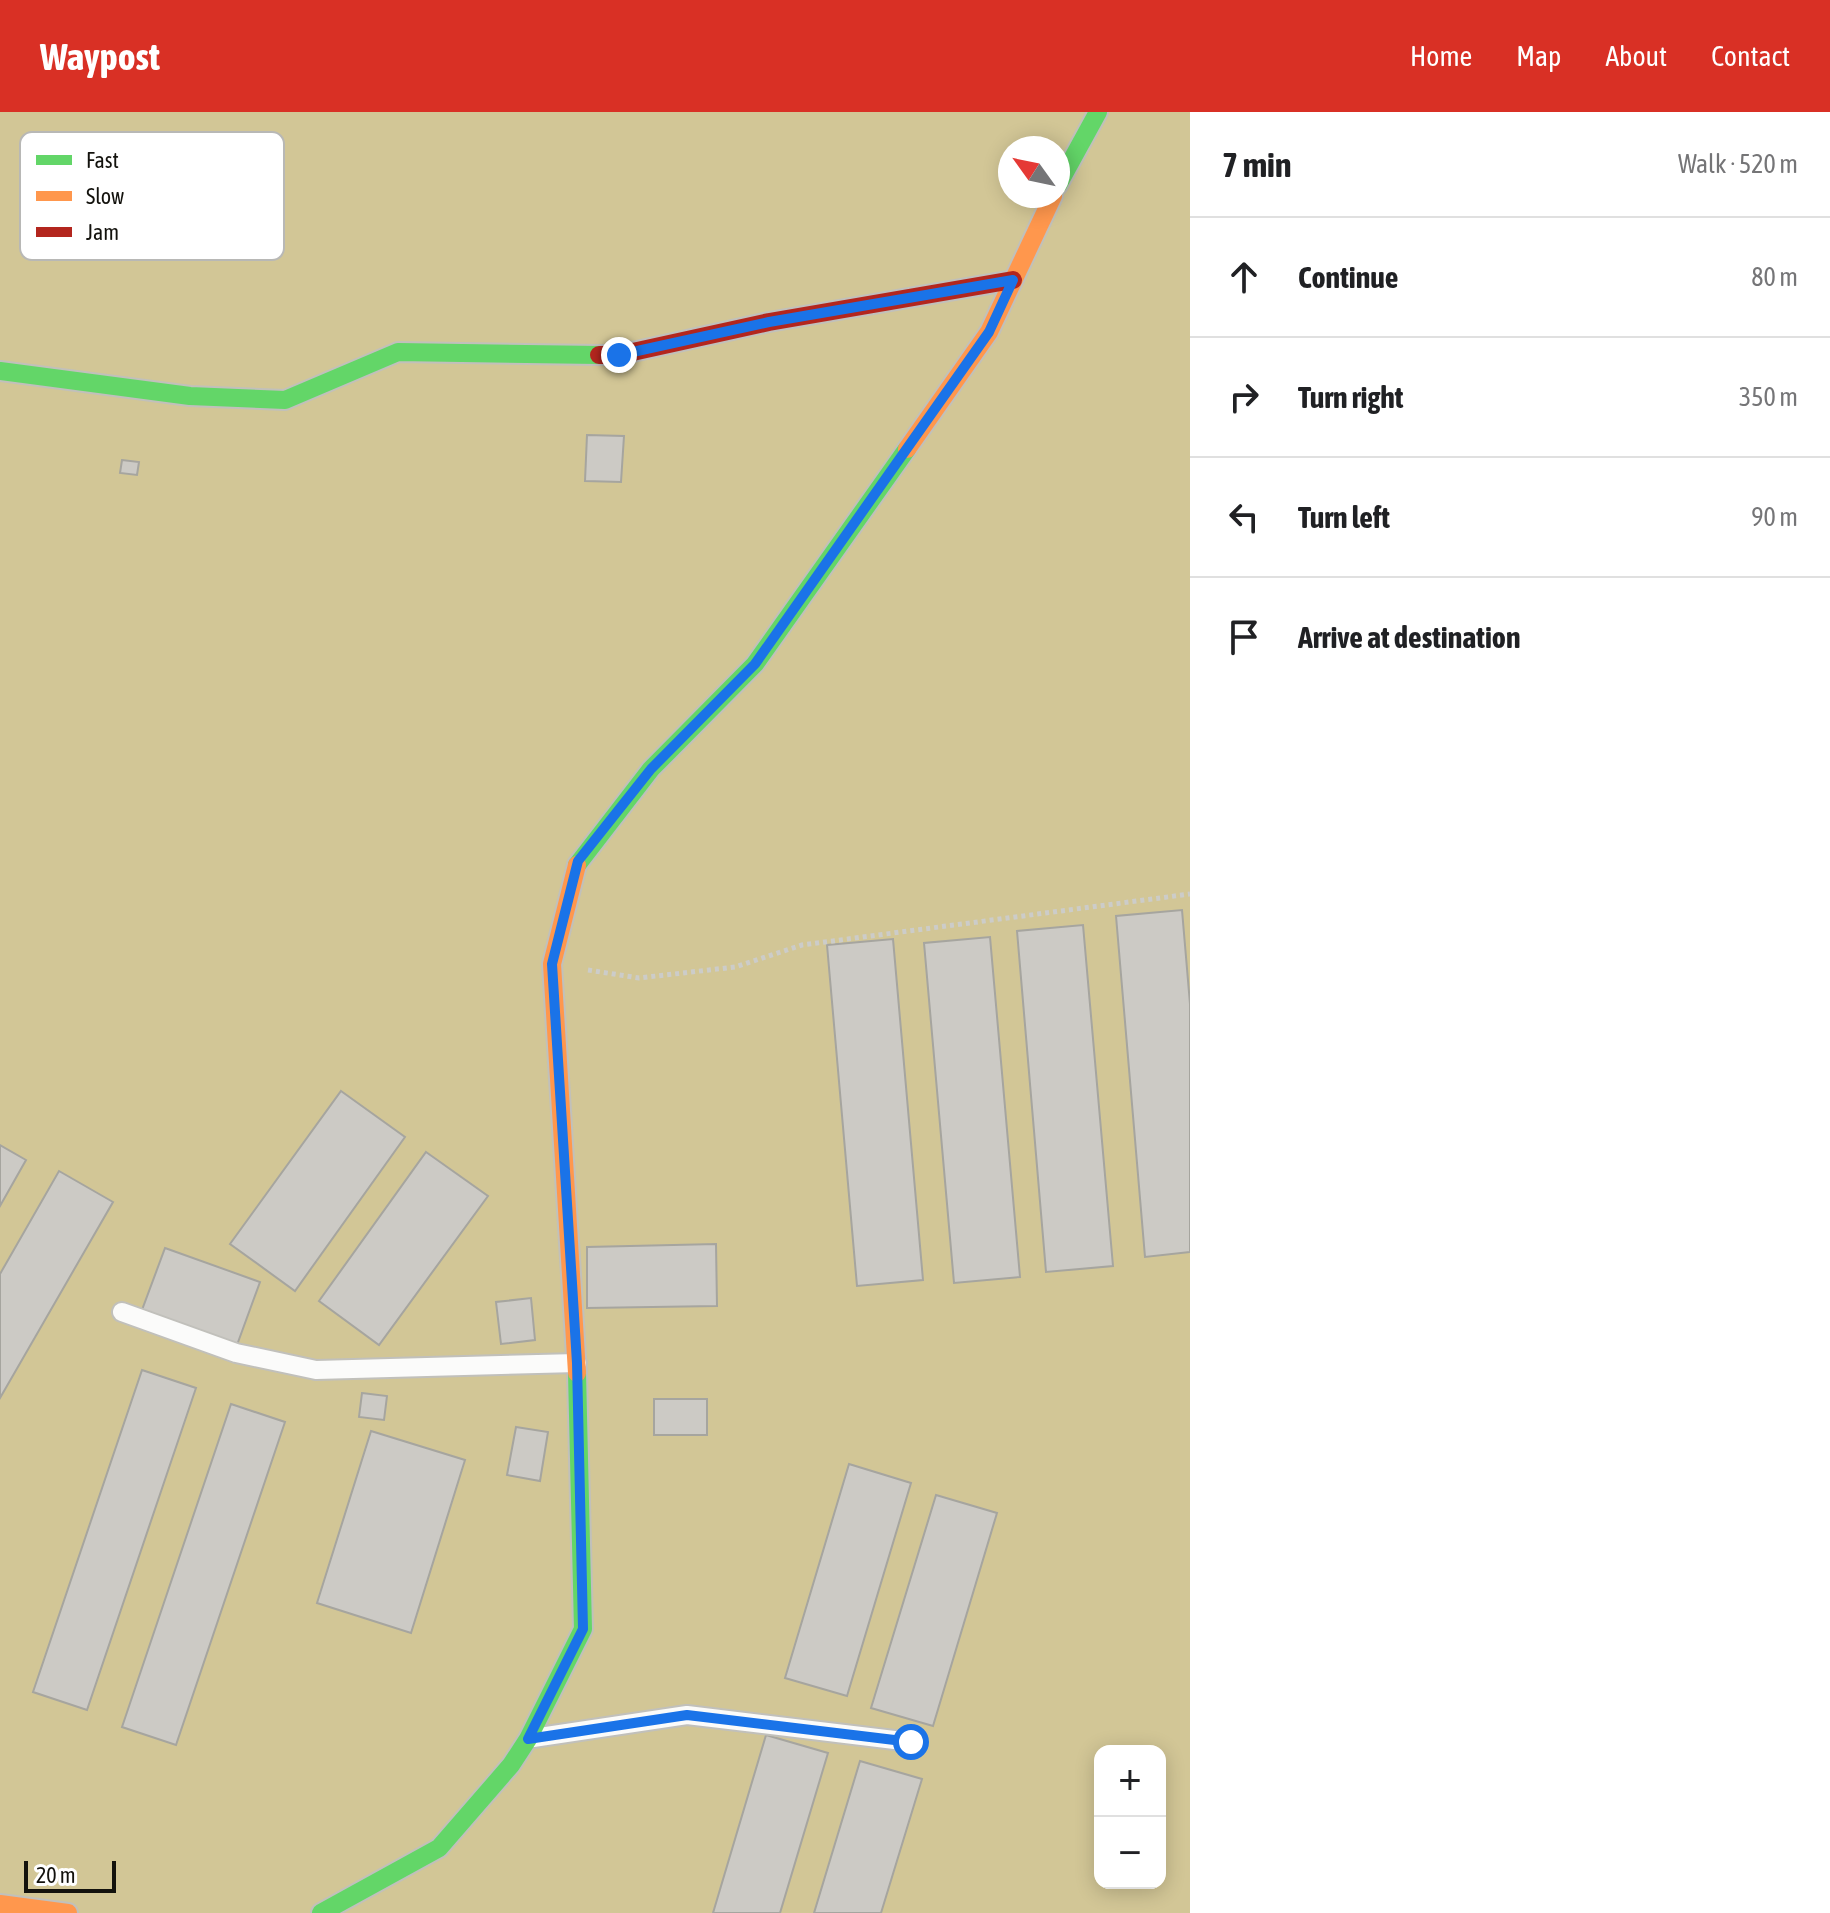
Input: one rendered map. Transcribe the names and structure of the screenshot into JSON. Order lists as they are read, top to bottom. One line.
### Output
{"legend":["Fast","Slow","Jam"],"scale_bar":"20 m","north":"top left","page":{"header":"Waypost","nav":["Home","Map","About","Contact"],"heading":["7 min","Walk · 520 m"],"list":[["Continue","80 m"],["Turn right","350 m"],["Turn left","90 m"],"Arrive at destination"],"map_buttons":["+","−"],"scale":"20 m"}}
